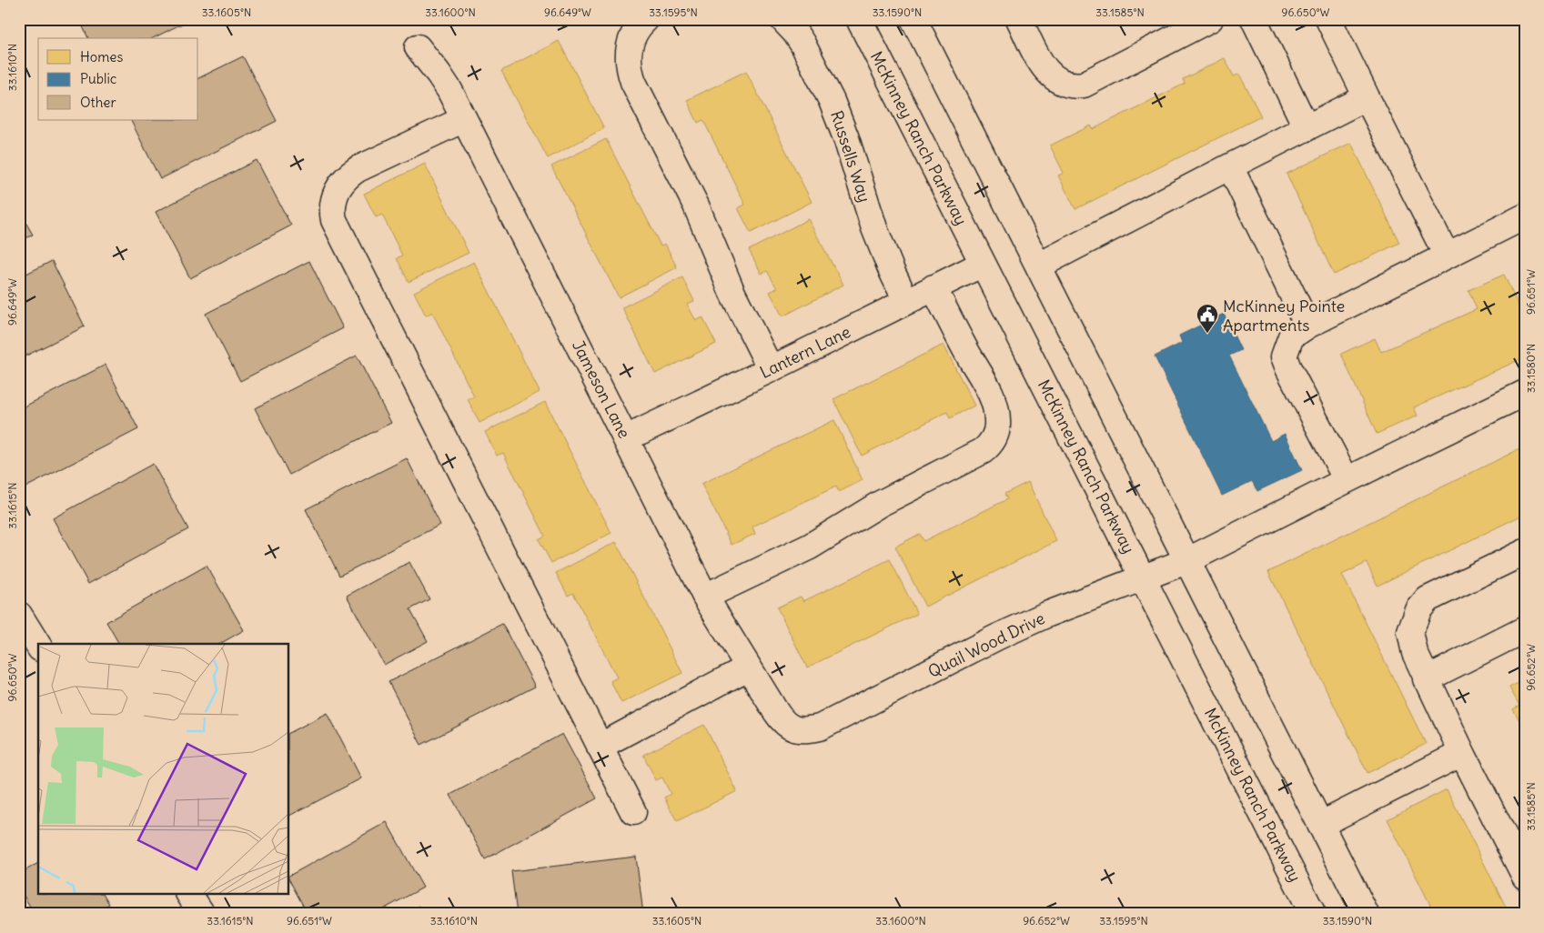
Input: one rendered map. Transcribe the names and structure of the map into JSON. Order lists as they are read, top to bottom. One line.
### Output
{"streets":{"street":["McKinney Ranch Parkway","Russells Way","Lantern Lane","Jameson Lane","Quail Wood Drive"]},"crossings":[["McKinney Ranch Parkway","Lantern Lane"],["McKinney Ranch Parkway","Quail Wood Drive"],["Russells Way","Lantern Lane"],["Lantern Lane","Jameson Lane"],["Jameson Lane","Quail Wood Drive"]],"places":{"public building":["McKinney Pointe Apartments"]},"legend":["Homes","Public","Other"],"coordinates":["33.1605°N","33.1600°N","96.649°W","33.1595°N","33.1590°N","33.1585°N","96.650°W","33.1610°N","96.651°W","33.1580°N","33.1615°N","96.652°W"]}
